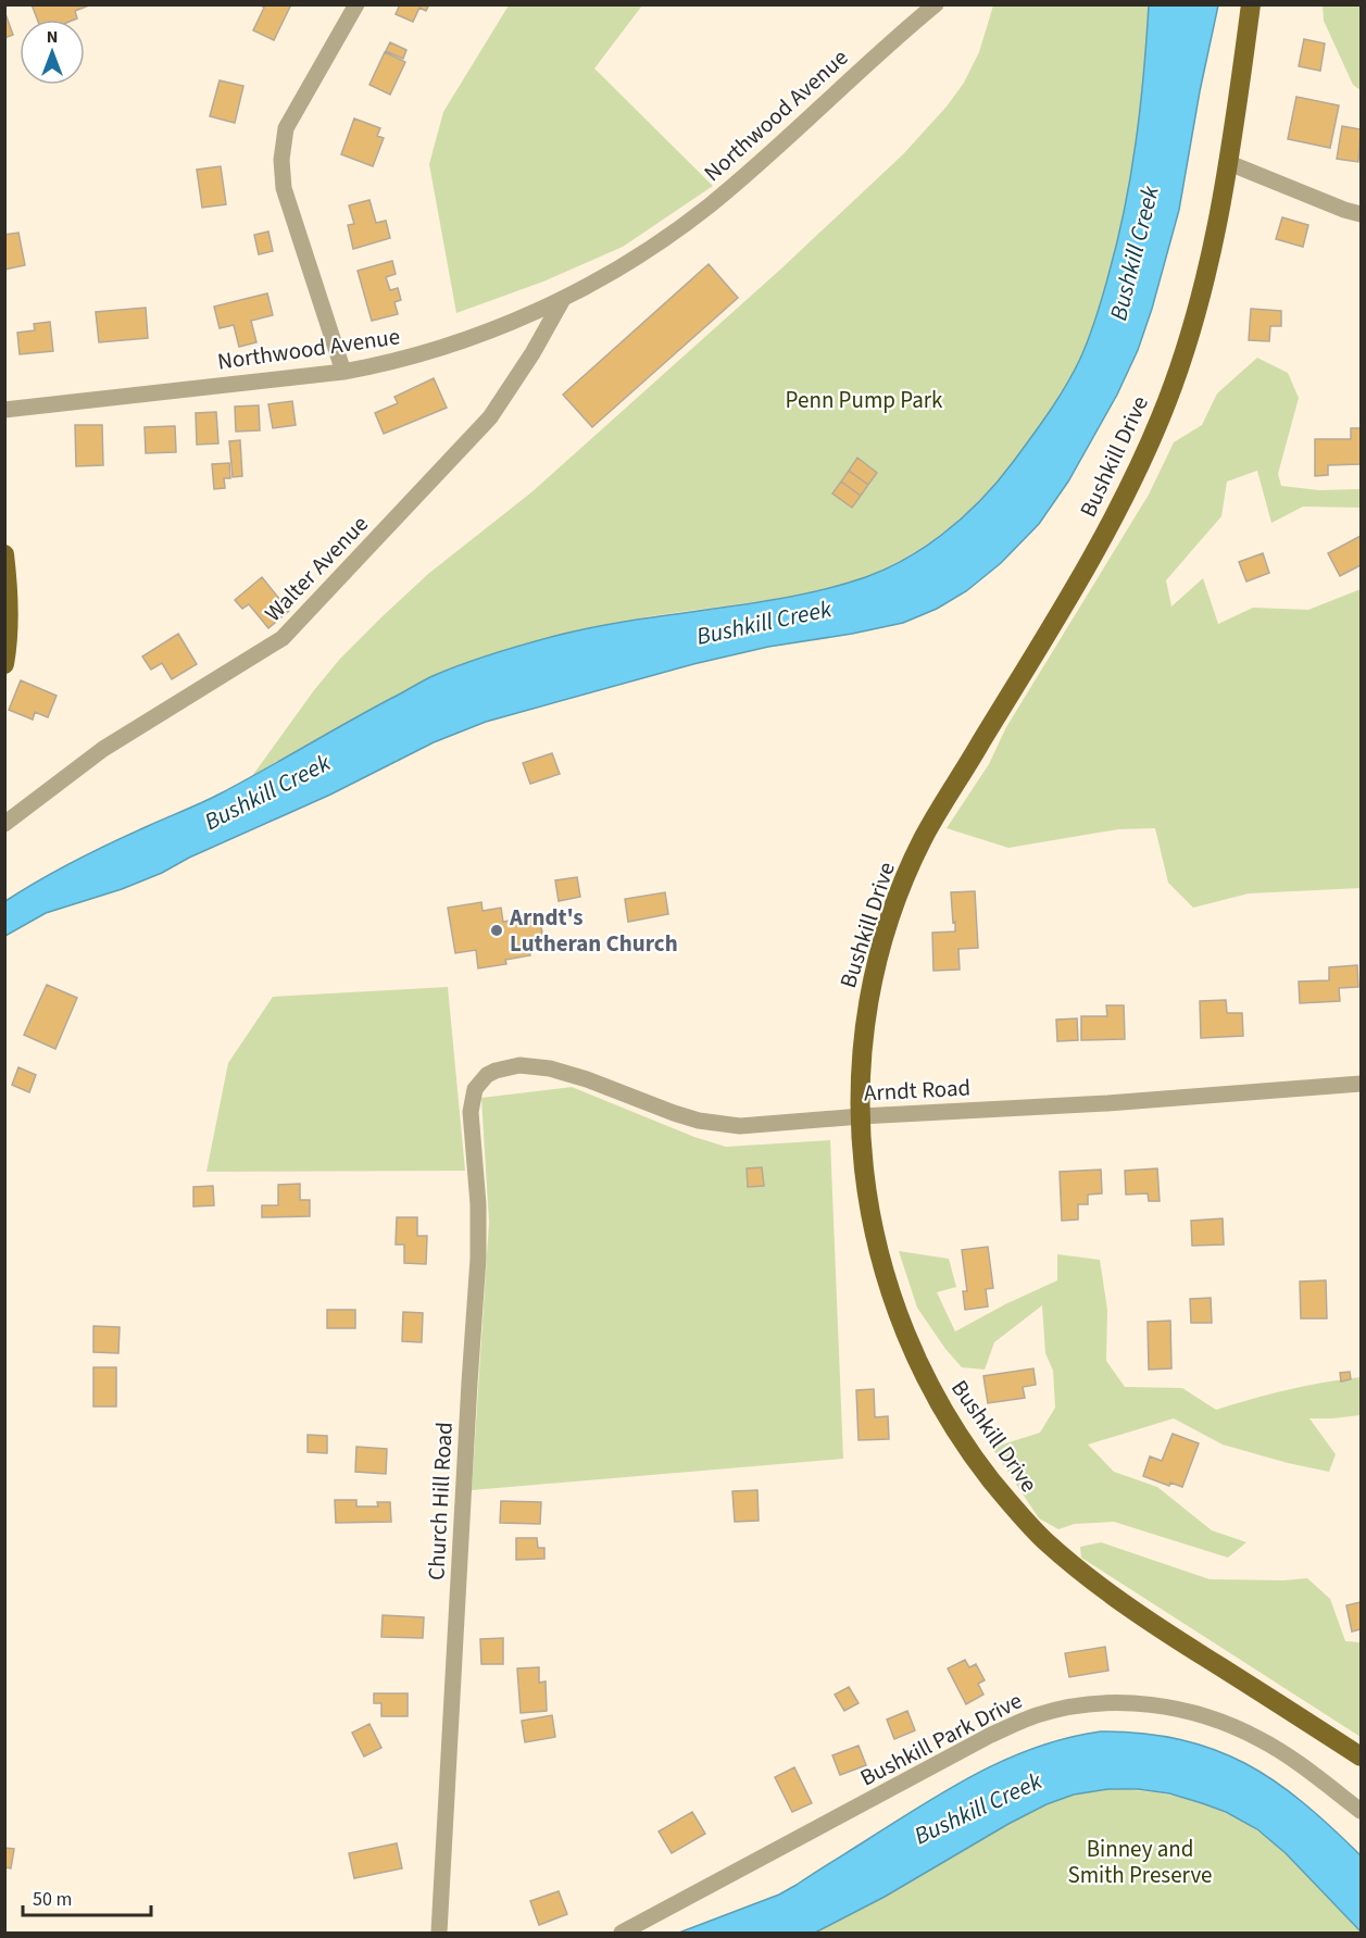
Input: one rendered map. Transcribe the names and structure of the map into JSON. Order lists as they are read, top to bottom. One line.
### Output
{"streets":{"main road":["Bushkill Drive"],"street":["Northwood Avenue","Walter Avenue","Arndt Road","Church Hill Road","Bushkill Park Drive"]},"crossings":[["Northwood Avenue","Walter Avenue"],["Bushkill Drive","Arndt Road"],["Arndt Road","Church Hill Road"]],"water":["Bushkill Creek"],"parks":["Penn Pump Park","Binney and Smith Preserve"],"places":["Arndt's Lutheran Church"],"scale_bar":"50 m","north":"top"}
